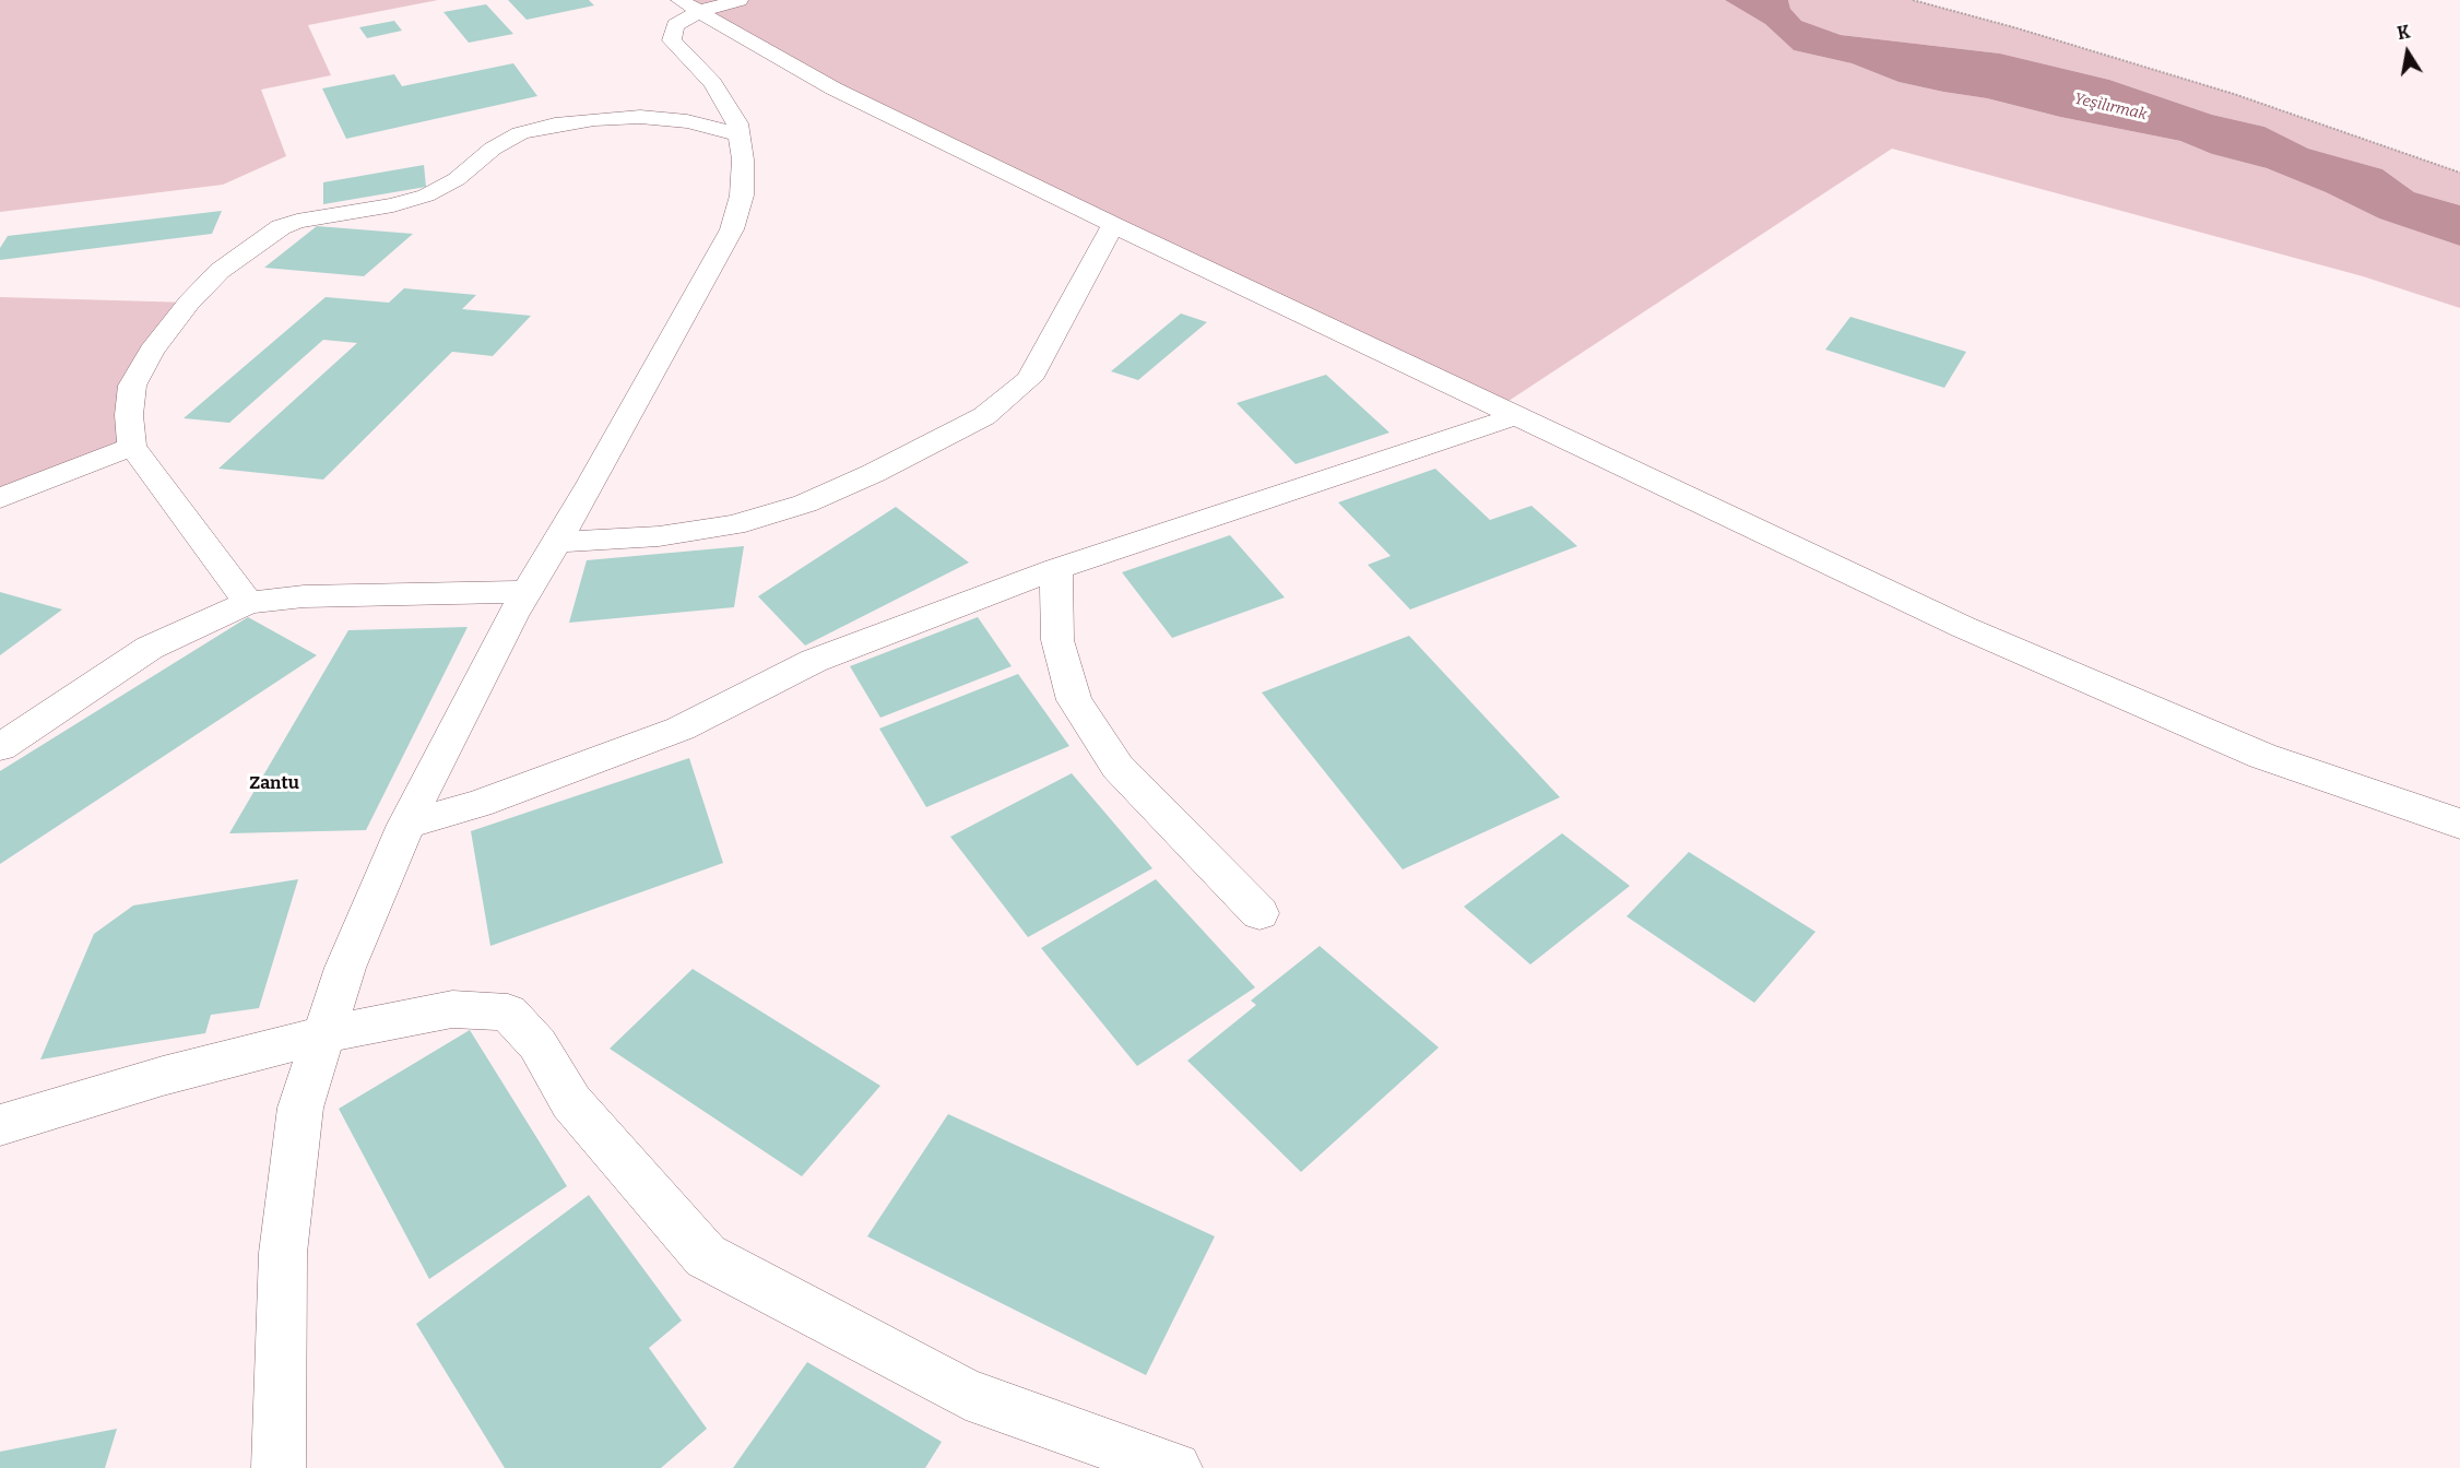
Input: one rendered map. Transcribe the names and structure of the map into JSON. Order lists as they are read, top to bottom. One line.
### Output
{"districts":["Zantu"],"water":["Yeşilırmak"],"north":"top"}
